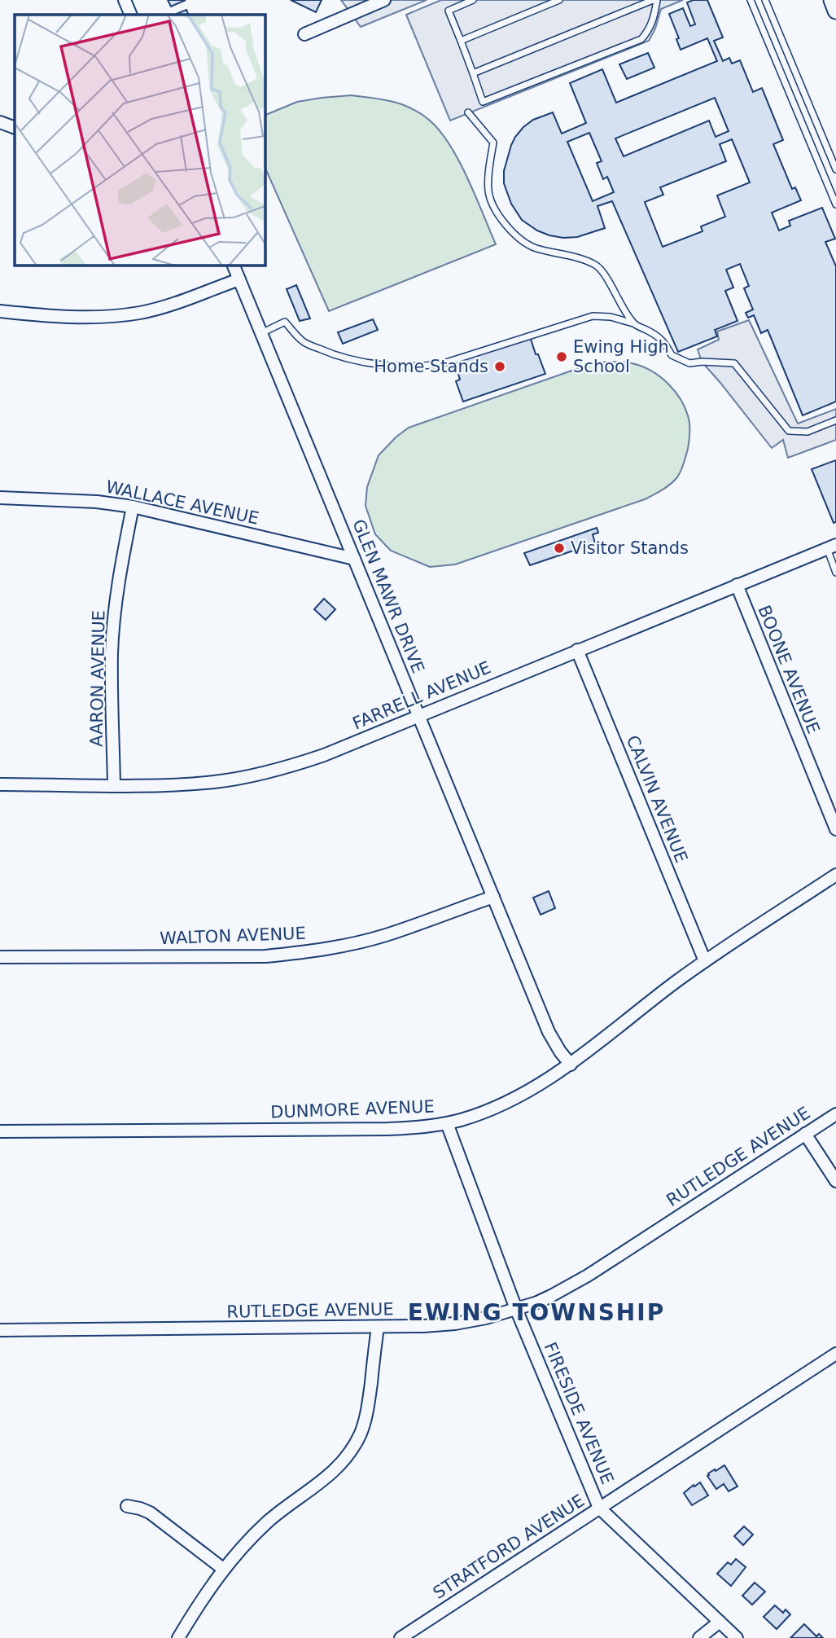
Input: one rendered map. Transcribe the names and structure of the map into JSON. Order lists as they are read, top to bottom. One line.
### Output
{"streets":{"street":["WALLACE AVENUE","GLEN MAWR DRIVE","BOONE AVENUE","AARON AVENUE","FARRELL AVENUE","CALVIN AVENUE","WALTON AVENUE","DUNMORE AVENUE","RUTLEDGE AVENUE","FIRESIDE AVENUE","STRATFORD AVENUE"]},"crossings":[["WALLACE AVENUE","GLEN MAWR DRIVE"],["WALLACE AVENUE","AARON AVENUE"],["GLEN MAWR DRIVE","FARRELL AVENUE"],["GLEN MAWR DRIVE","WALTON AVENUE"],["GLEN MAWR DRIVE","DUNMORE AVENUE"],["BOONE AVENUE","FARRELL AVENUE"],["AARON AVENUE","FARRELL AVENUE"],["FARRELL AVENUE","CALVIN AVENUE"],["CALVIN AVENUE","DUNMORE AVENUE"],["DUNMORE AVENUE","FIRESIDE AVENUE"],["RUTLEDGE AVENUE","FIRESIDE AVENUE"],["FIRESIDE AVENUE","STRATFORD AVENUE"]],"districts":["EWING TOWNSHIP"],"places":["Ewing High School","Home Stands","Visitor Stands"]}
